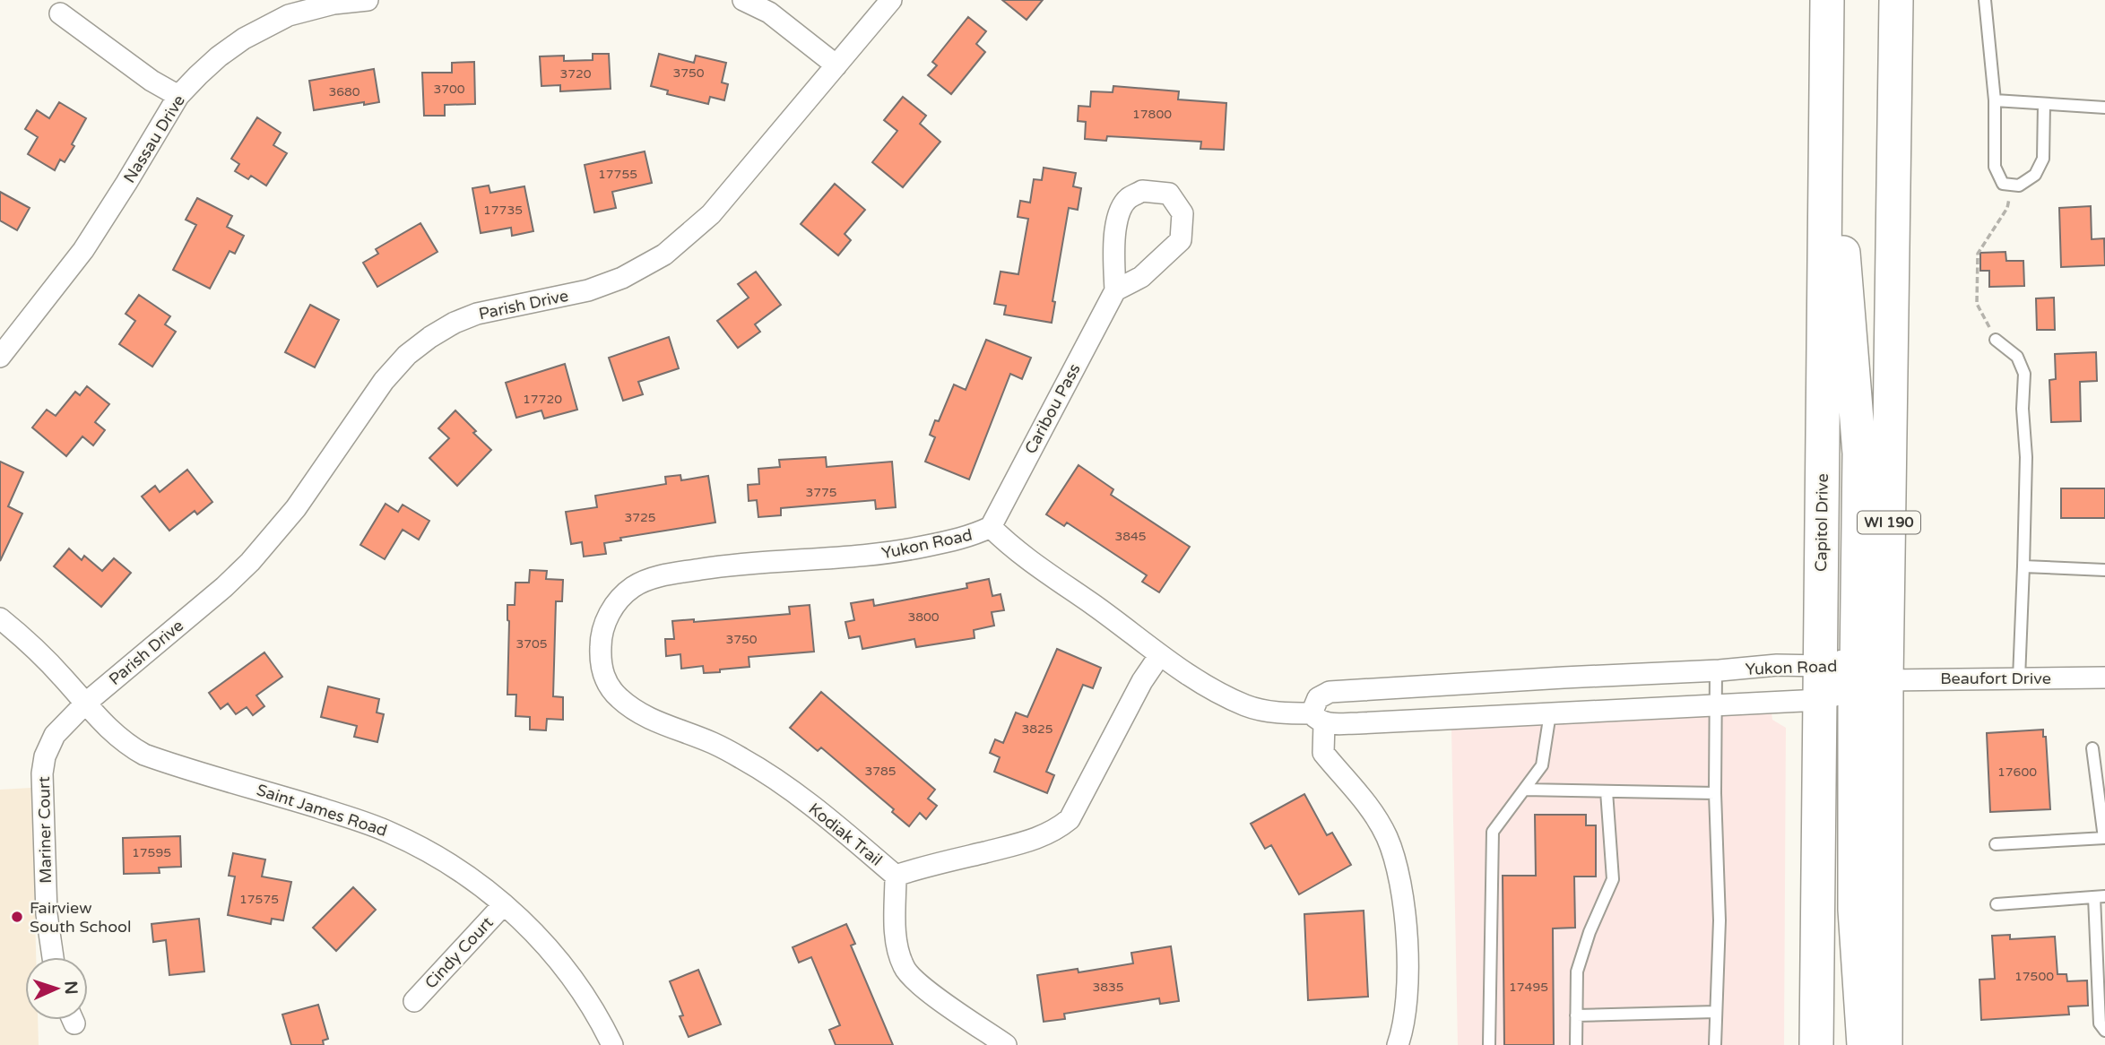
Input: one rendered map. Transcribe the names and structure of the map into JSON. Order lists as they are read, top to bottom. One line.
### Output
{"streets":{"main road":["WI 190"],"street":["Nassau Drive","Parish Drive","Caribou Pass","Yukon Road","Beaufort Drive","Saint James Road","Mariner Court","Kodiak Trail","Cindy Court"]},"crossings":[["Parish Drive","Saint James Road"],["Parish Drive","Mariner Court"],["Caribou Pass","Yukon Road"],["WI 190","Yukon Road"],["WI 190","Beaufort Drive"],["Yukon Road","Beaufort Drive"],["Yukon Road","Kodiak Trail"],["Saint James Road","Mariner Court"],["Saint James Road","Cindy Court"]],"places":["Fairview South School"],"house_numbers":["3750","3720","3700","3680","17800","17755","17735","17720","3775","3725","3845","3800","3750","3705","3825","3785","17600","17595","17575","17500","3835","17495"],"north":"right"}
